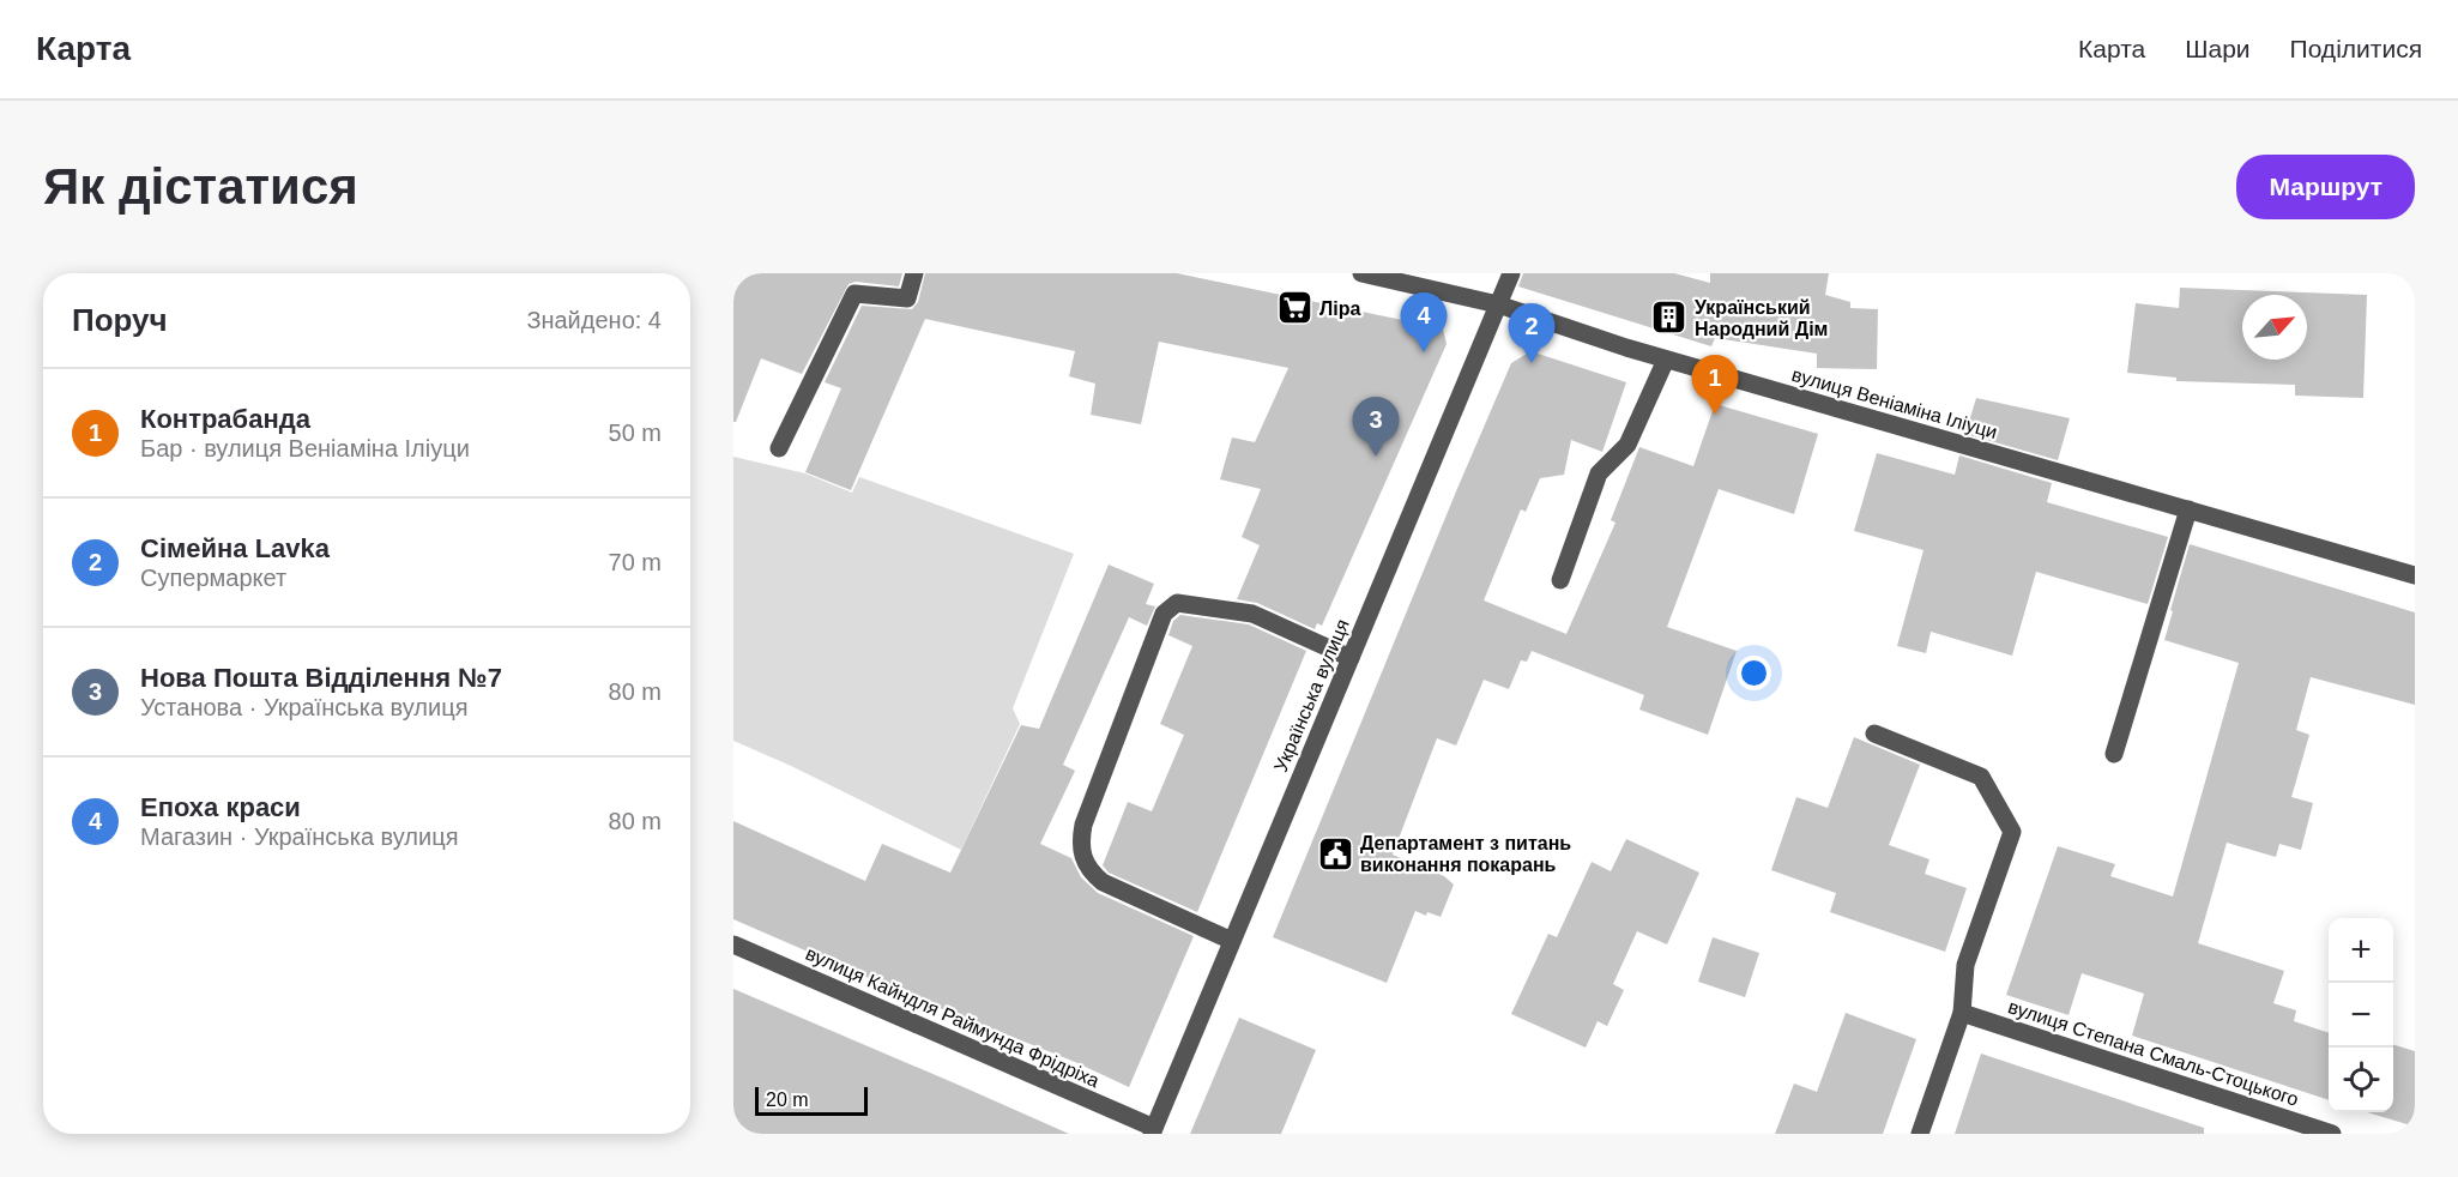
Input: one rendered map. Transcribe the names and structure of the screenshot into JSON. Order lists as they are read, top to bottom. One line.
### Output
{"streets":{"street":["вулиця Веніаміна Іліуци","Українська вулиця","вулиця Кайндля Раймунда Фрідріха","вулиця Степана Смаль-Стоцького"]},"crossings":[["вулиця Веніаміна Іліуци","Українська вулиця"],["Українська вулиця","вулиця Кайндля Раймунда Фрідріха"]],"places":{"supermarket":["Ліра"],"building":["Український Народний Дім"],"public building":["Департамент з питань виконання покарань"]},"scale_bar":"20 m","north":"top right","page":{"header":"Карта","nav":["Карта","Шари","Поділитися"],"buttons":"Маршрут","title":"Як дістатися","heading":["Поруч","Знайдено: 4"],"pins":["4","2","1","3"],"list":[{"mark":"1","name":"Контрабанда","note":"Бар · вулиця Веніаміна Іліуци","value":"50 m"},{"mark":"2","name":"Сімейна Lavka","note":"Супермаркет","value":"70 m"},{"mark":"3","name":"Нова Пошта Відділення №7","note":"Установа · Українська вулиця","value":"80 m"},{"mark":"4","name":"Епоха краси","note":"Магазин · Українська вулиця","value":"80 m"}],"map_buttons":["+","−"],"scale":"20 m"}}
